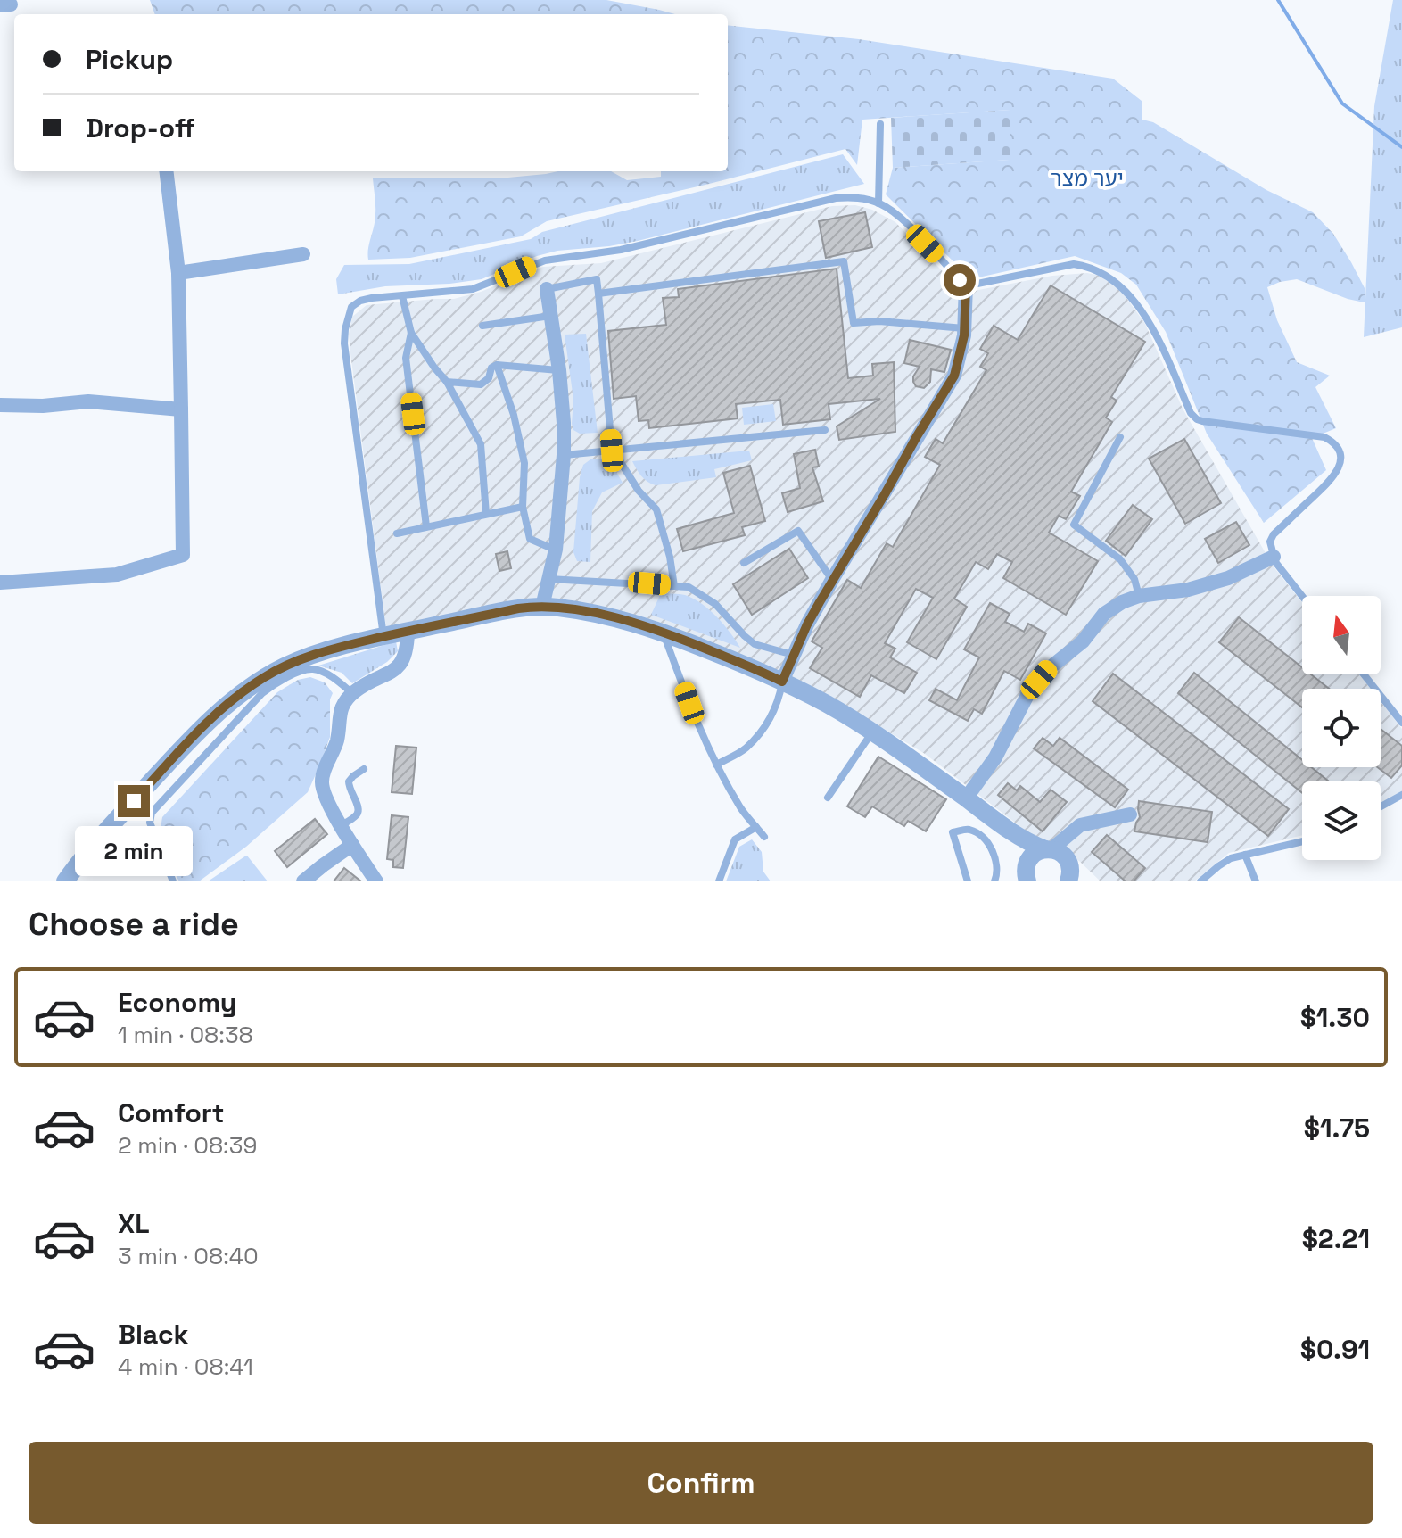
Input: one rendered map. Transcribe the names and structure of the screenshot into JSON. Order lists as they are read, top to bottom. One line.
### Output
{"parks":["יער מצר"],"north":"top","page":{"banner":["Pickup","Drop-off"],"bubble":"2 min","heading":"Choose a ride","list":[{"name":"Economy","note":"1 min · 08:38","value":"$1.30"},{"name":"Comfort","note":"2 min · 08:39","value":"$1.75"},{"name":"XL","note":"3 min · 08:40","value":"$2.21"},{"name":"Black","note":"4 min · 08:41","value":"$0.91"}],"buttons":"Confirm"}}
